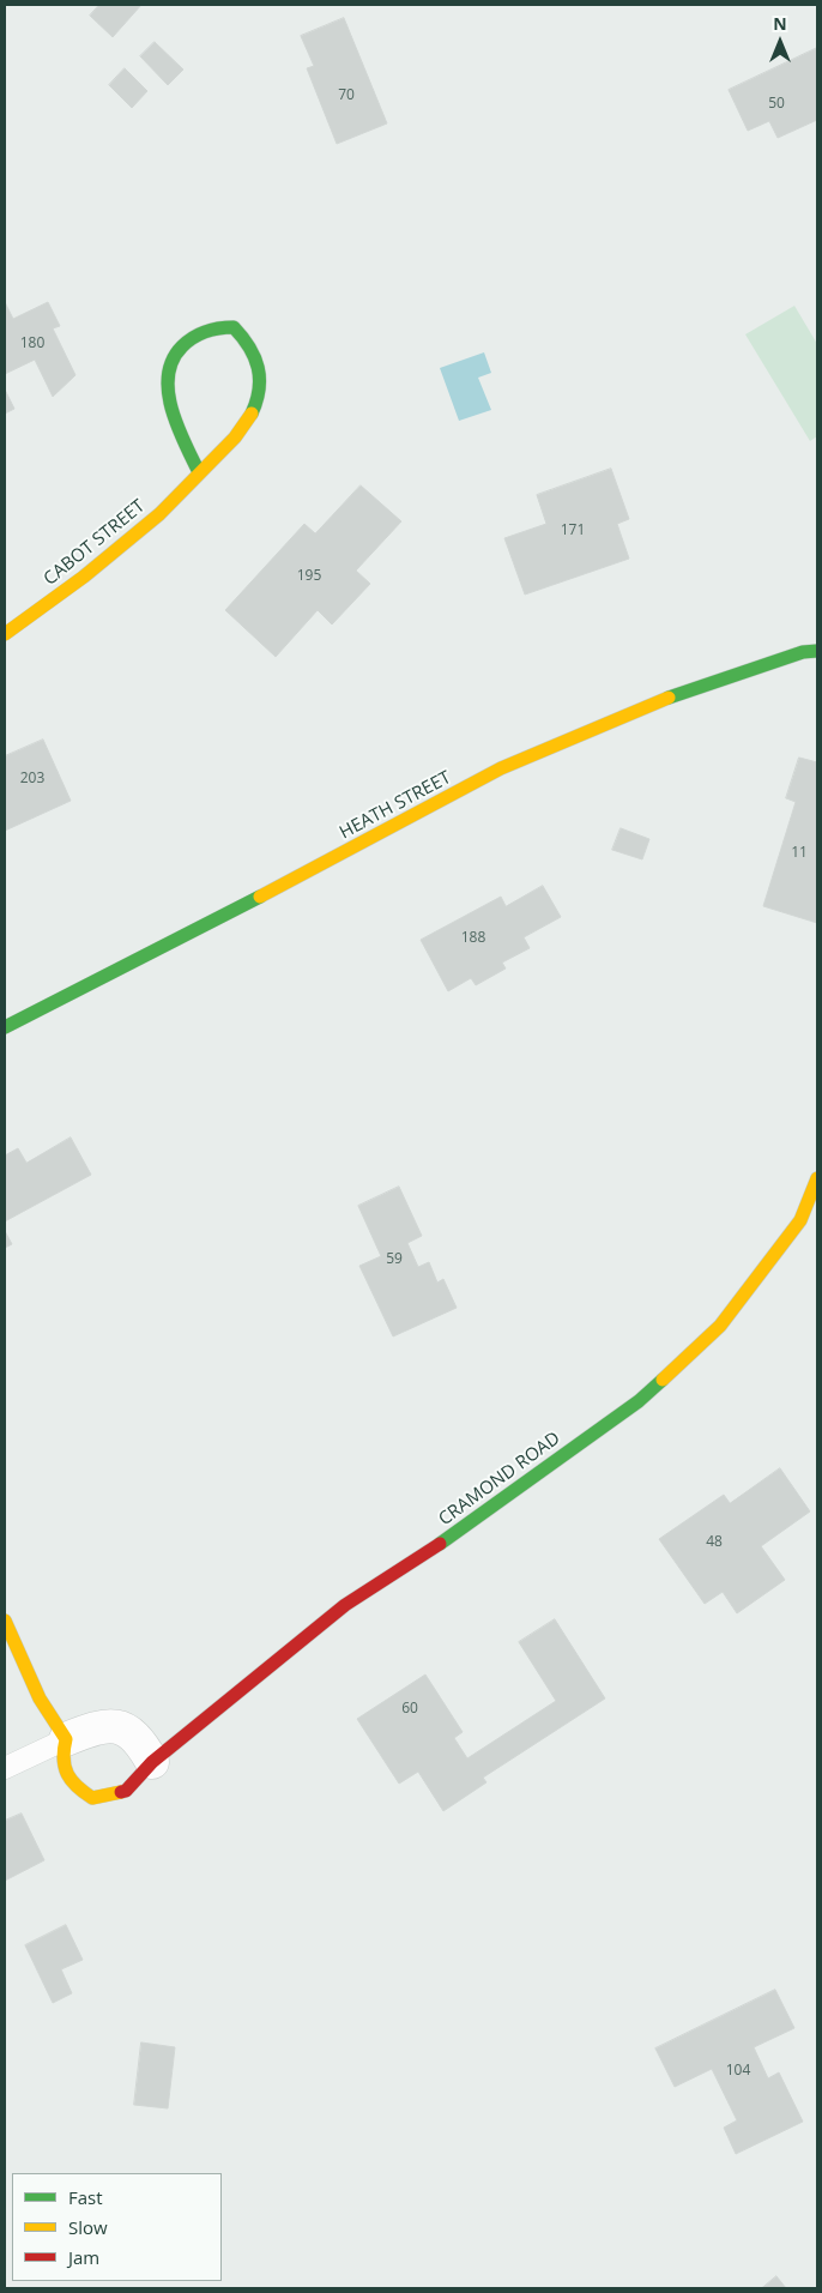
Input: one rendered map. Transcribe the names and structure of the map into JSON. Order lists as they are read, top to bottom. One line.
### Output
{"streets":{"street":["CABOT STREET","HEATH STREET","CRAMOND ROAD"]},"house_numbers":["70","50","180","171","195","203","11","188","59","48","60","104"],"legend":["Fast","Slow","Jam"],"north":"top"}
